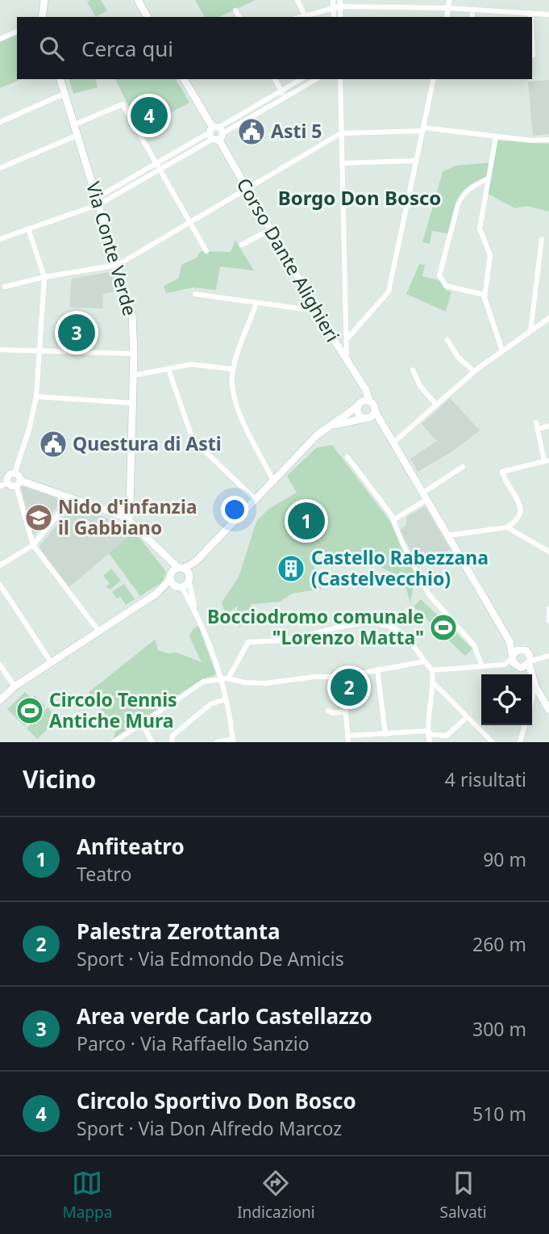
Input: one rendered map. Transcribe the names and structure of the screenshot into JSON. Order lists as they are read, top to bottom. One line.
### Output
{"streets":{"street":["Via Conte Verde","Corso Dante Alighieri"]},"districts":["Borgo Don Bosco"],"places":{"public building":["Asti 5","Questura di Asti"],"school or university":["Nido d'infanzia il Gabbiano"],"building":["Castello Rabezzana (Castelvecchio)"],"sports":["Bocciodromo comunale \"Lorenzo Matta\"","Circolo Tennis Antiche Mura"]},"page":{"search":"Cerca qui","pins":["4","3","1","2"],"heading":["Vicino","4 risultati"],"list":[{"mark":"1","name":"Anfiteatro","note":"Teatro","value":"90 m"},{"mark":"2","name":"Palestra Zerottanta","note":"Sport · Via Edmondo De Amicis","value":"260 m"},{"mark":"3","name":"Area verde Carlo Castellazzo","note":"Parco · Via Raffaello Sanzio","value":"300 m"},{"mark":"4","name":"Circolo Sportivo Don Bosco","note":"Sport · Via Don Alfredo Marcoz","value":"510 m"}],"nav":["Mappa","Indicazioni","Salvati"]}}
